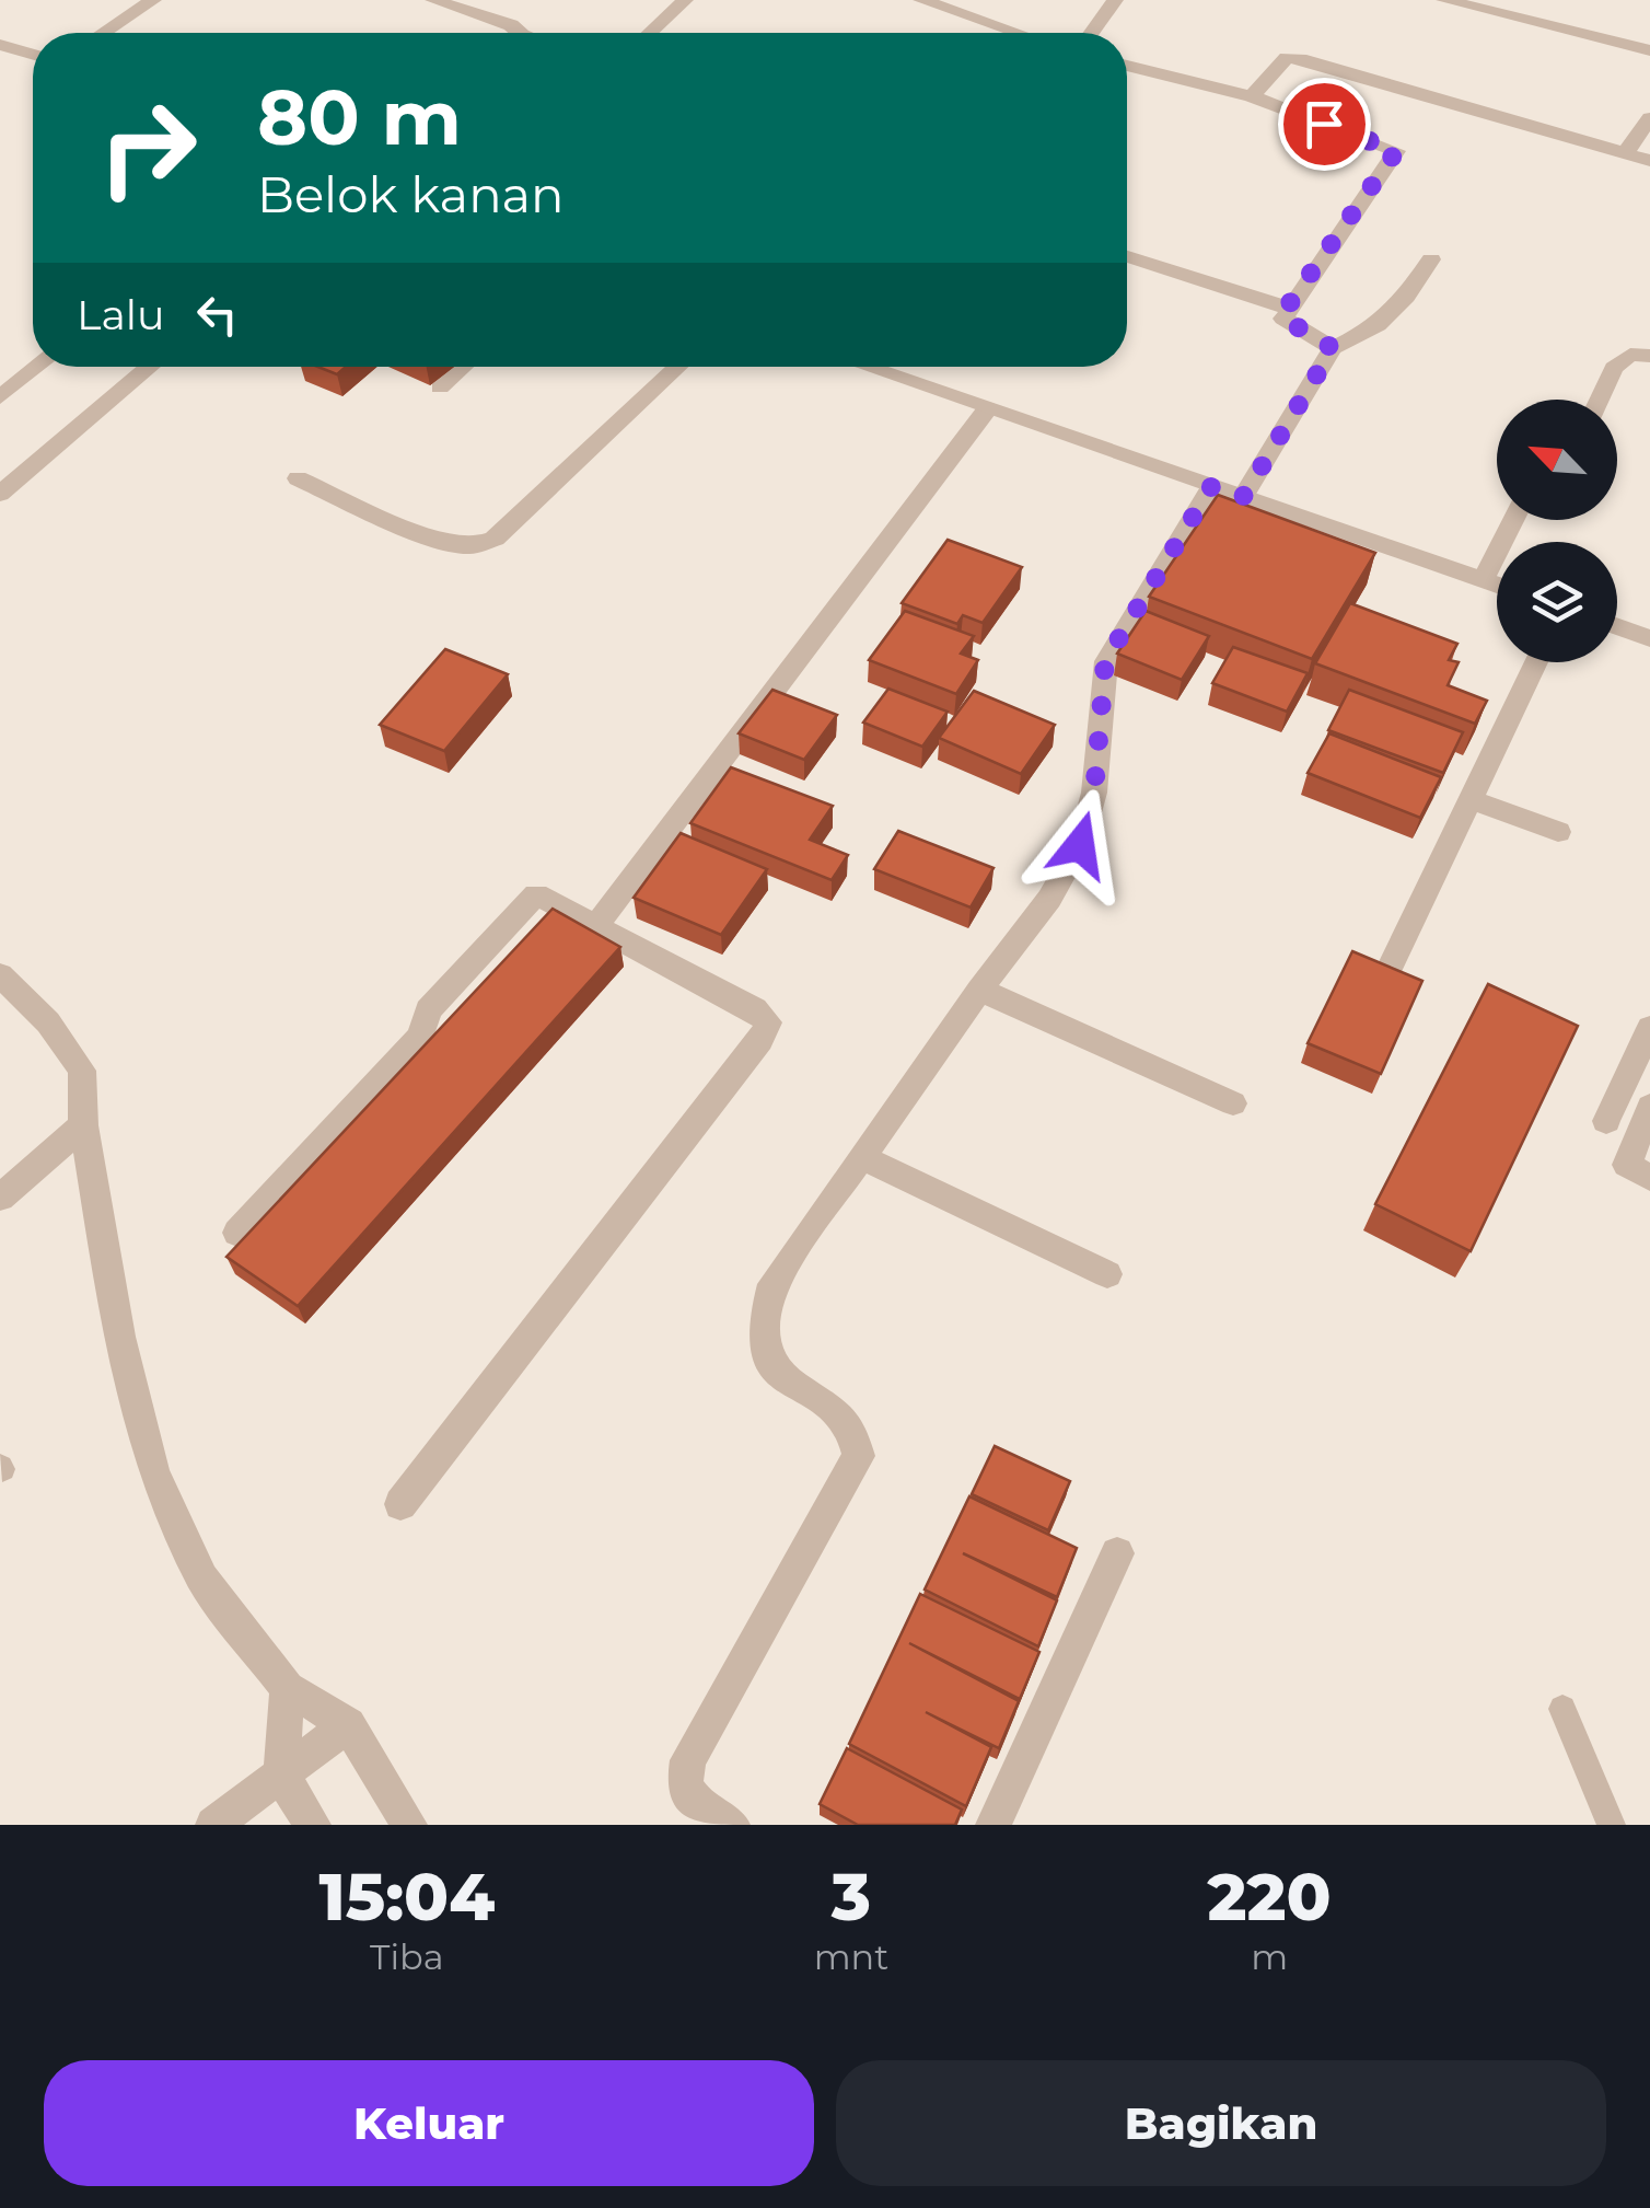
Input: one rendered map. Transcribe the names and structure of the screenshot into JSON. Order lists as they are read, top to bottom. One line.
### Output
{"north":"top left","page":{"turn":["80 m","Belok kanan"],"then":"Lalu","eta":["15:04","Tiba","3","mnt","220","m"],"buttons":["Keluar","Bagikan"]}}
